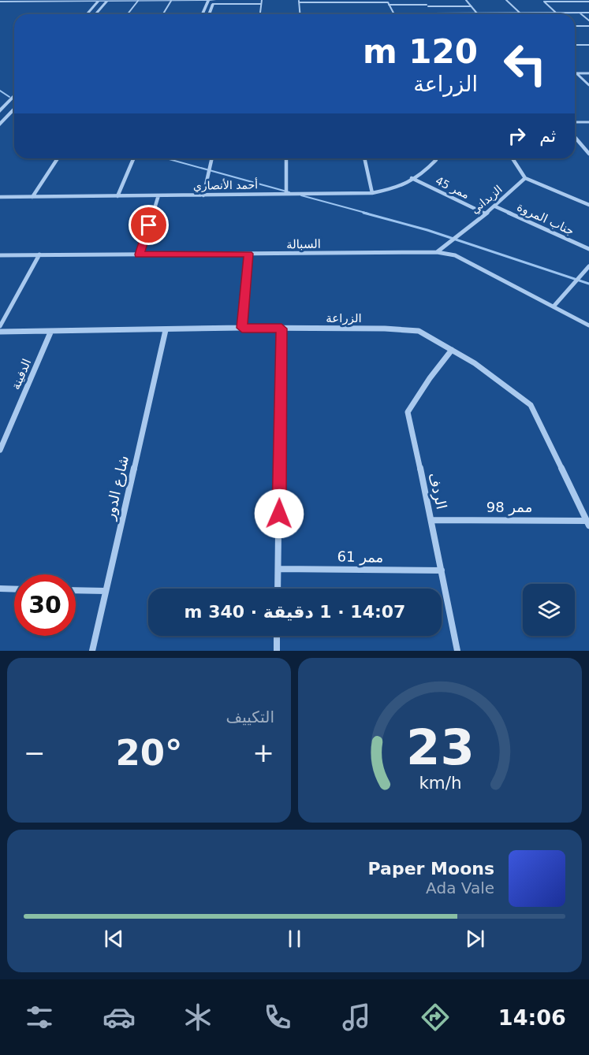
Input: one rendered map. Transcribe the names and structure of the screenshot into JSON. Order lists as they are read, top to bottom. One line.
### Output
{"streets":{"street":["أحمد الأنصاري","ممر 45","الزبداني","جناب المروة","السبالة","الزراعة","الدفينة","شارع الدور","الردف","ممر 98","ممر 61"]},"crossings":[["أحمد الأنصاري","ممر 45"],["ممر 45","الزبداني"],["الزبداني","جناب المروة"],["الزبداني","السبالة"],["الزراعة","الدفينة"],["الزراعة","شارع الدور"],["الزراعة","الردف"],["الزراعة","ممر 98"],["الردف","ممر 98"],["الردف","ممر 61"]],"page":{"turn":["120 m","الزراعة"],"then":"ثم","limit":"30","trip":"14:07 · 1 دقيقة · 340 m","tile":"التكييف","heat":["−","20°","+"],"song":["Paper Moons","Ada Vale"],"tabs":"14:06","gauge":["23","km/h"]}}
